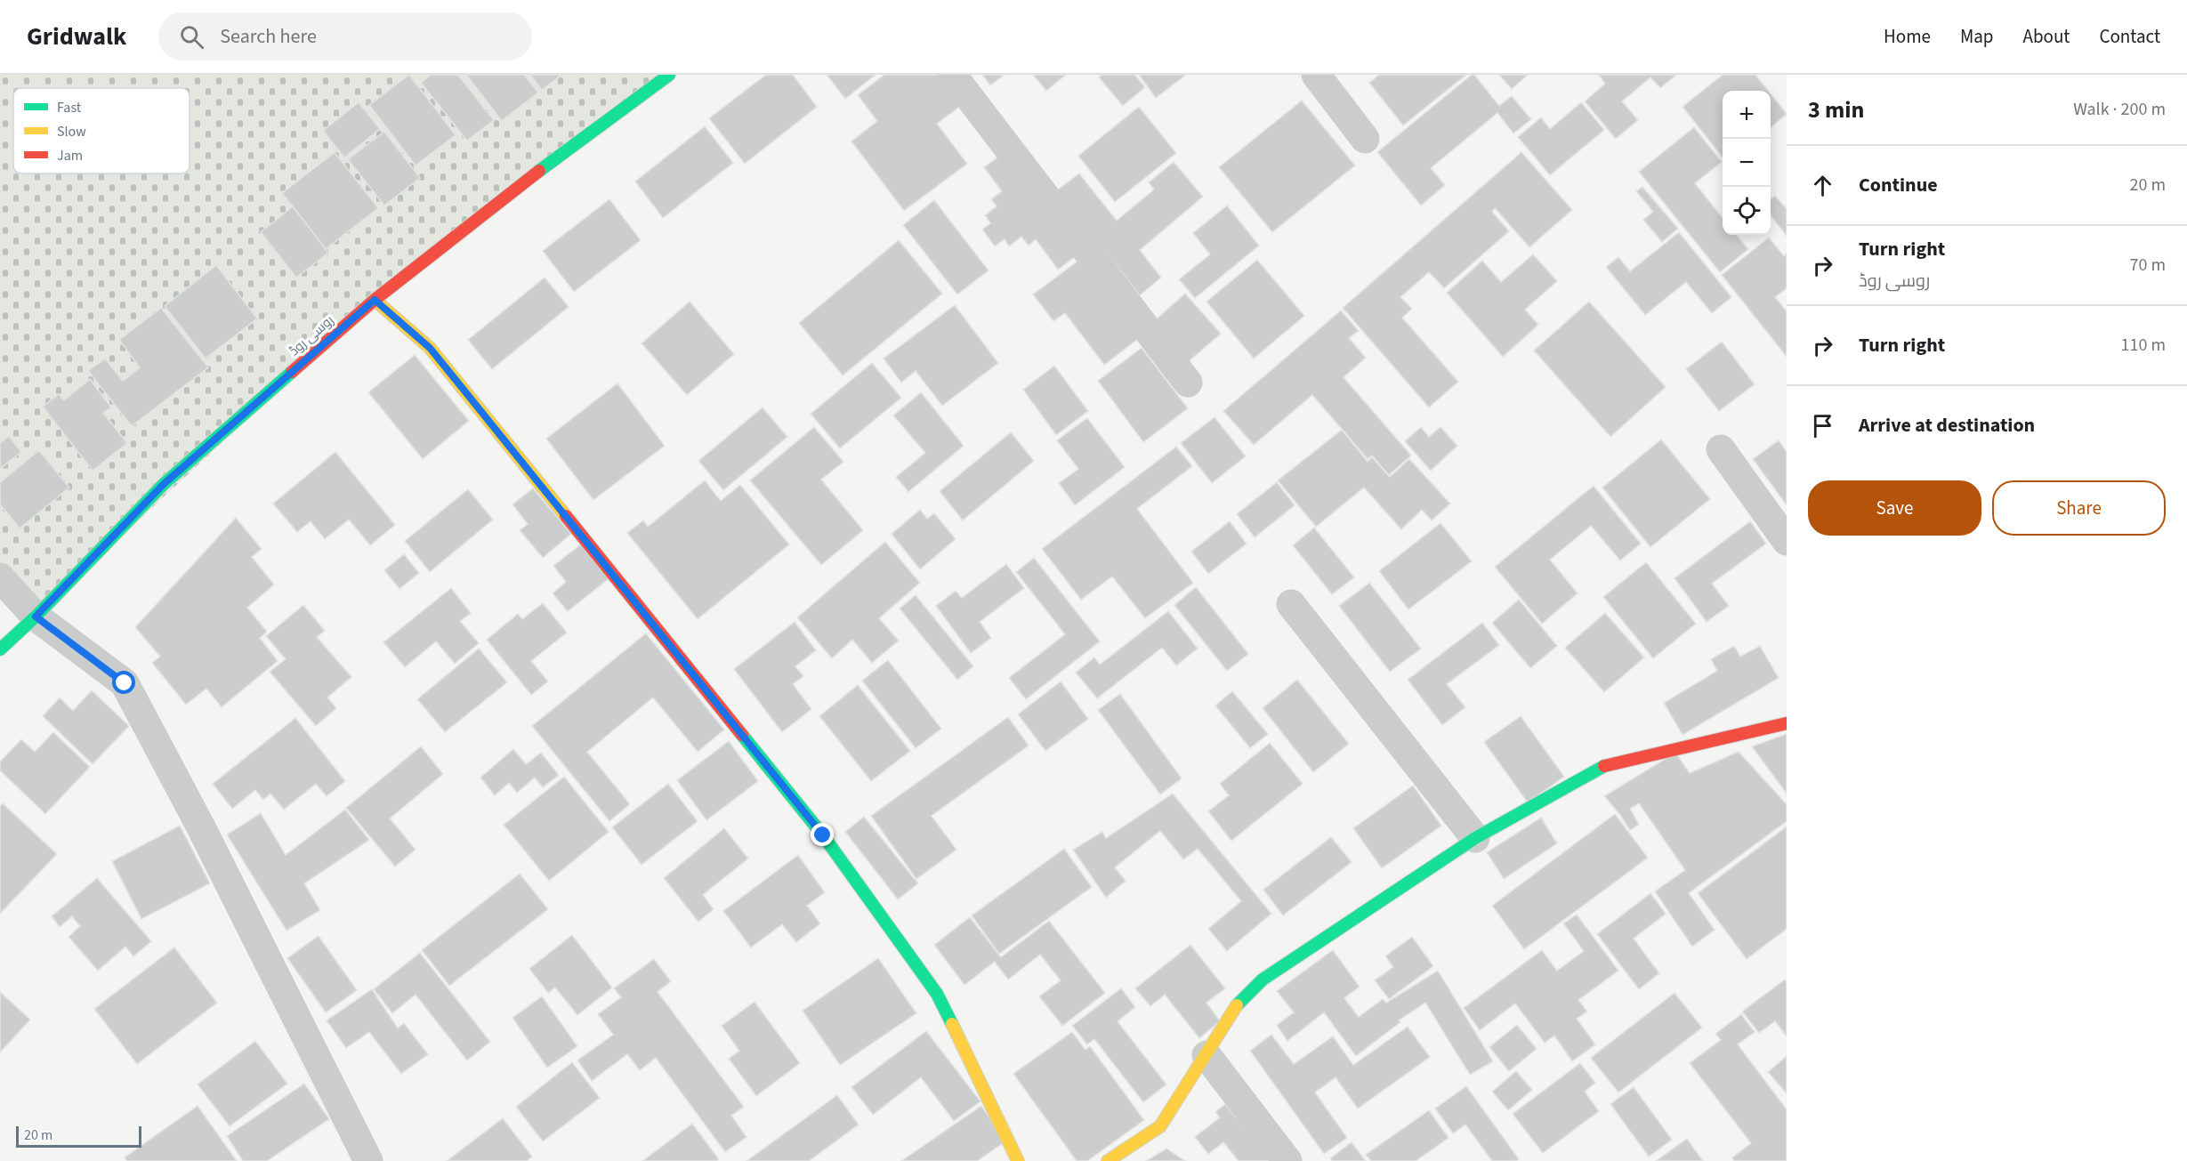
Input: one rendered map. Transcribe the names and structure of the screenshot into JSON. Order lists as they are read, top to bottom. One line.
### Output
{"streets":{"street":["روسی روڈ"]},"legend":["Fast","Slow","Jam"],"scale_bar":"20 m","page":{"header":"Gridwalk","search":"Search here","nav":["Home","Map","About","Contact"],"heading":["3 min","Walk · 200 m"],"map_buttons":["+","−"],"list":[["Continue","20 m"],["Turn right","روسی روڈ","70 m"],["Turn right","110 m"],"Arrive at destination"],"buttons":["Save","Share"],"scale":"20 m"}}
